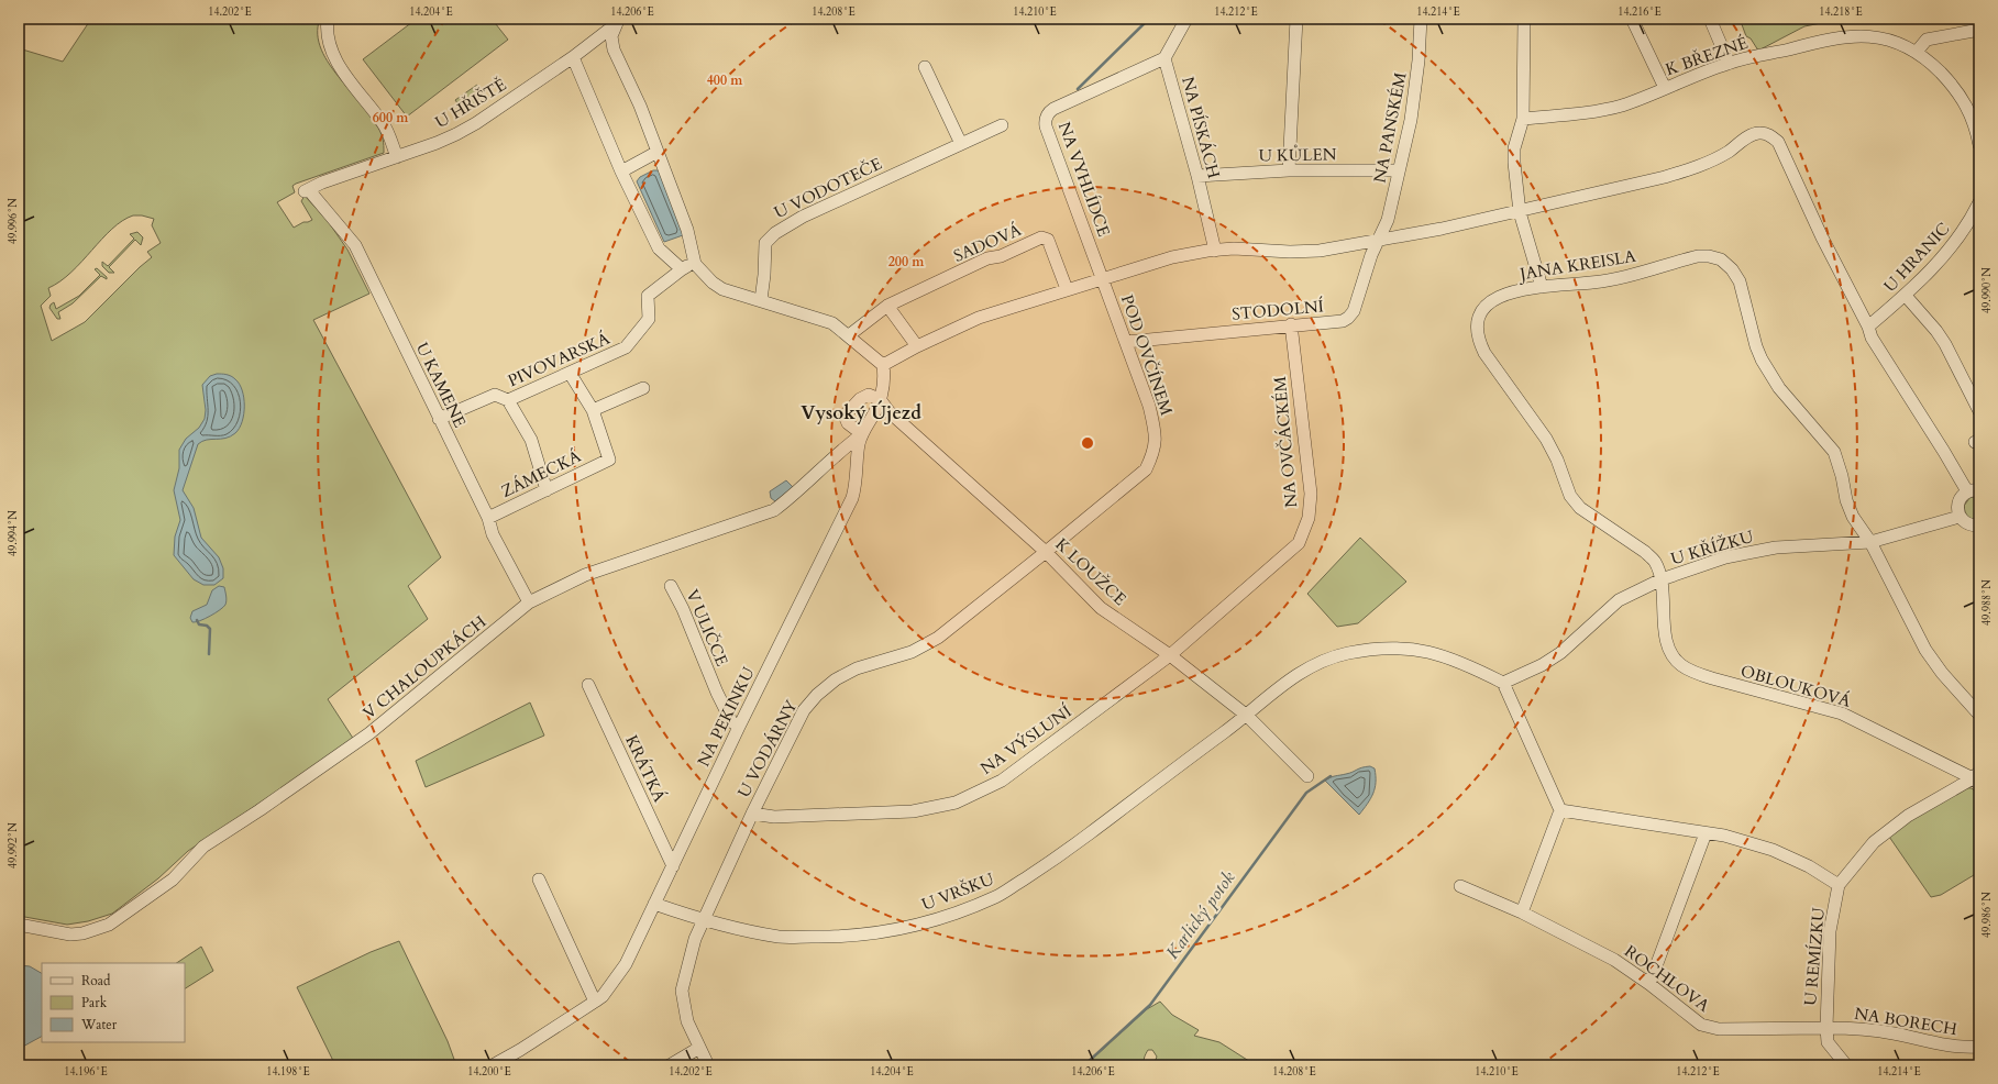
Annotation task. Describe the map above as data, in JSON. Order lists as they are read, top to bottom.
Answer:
{
  "streets": {
    "street": [
      "K BŘEZNÉ",
      "U HŘIŠTĚ",
      "NA PÍSKÁCH",
      "NA PANSKÉM",
      "U KŮLEN",
      "NA VYHLÍDCE",
      "U VODOTEČE",
      "SADOVÁ",
      "U HRANIC",
      "JANA KREISLA",
      "STODOLNÍ",
      "POD OVČÍNEM",
      "PIVOVARSKÁ",
      "U KAMENE",
      "NA OVČÁCKÉM",
      "ZÁMECKÁ",
      "U KŘÍŽKU",
      "K LOUŽCE",
      "V ULIČCE",
      "V CHALOUPKÁCH",
      "OBLOUKOVÁ",
      "NA PEKINKU",
      "NA VÝSLUNÍ",
      "U VODÁRNY",
      "KRÁTKÁ",
      "U VRŠKU",
      "U REMÍZKU",
      "ROCHLOVA",
      "NA BORECH"
    ]
  },
  "crossings": [
    ["U HŘIŠTĚ", "U KAMENE"],
    ["NA PÍSKÁCH", "U KŮLEN"],
    ["NA PÍSKÁCH", "NA VYHLÍDCE"],
    ["NA PANSKÉM", "U KŮLEN"],
    ["NA PANSKÉM", "STODOLNÍ"],
    ["NA VYHLÍDCE", "POD OVČÍNEM"],
    ["JANA KREISLA", "U KŘÍŽKU"],
    ["JANA KREISLA", "OBLOUKOVÁ"],
    ["STODOLNÍ", "POD OVČÍNEM"],
    ["STODOLNÍ", "NA OVČÁCKÉM"],
    ["POD OVČÍNEM", "K LOUŽCE"],
    ["POD OVČÍNEM", "U VODÁRNY"],
    ["PIVOVARSKÁ", "U KAMENE"],
    ["PIVOVARSKÁ", "ZÁMECKÁ"],
    ["U KAMENE", "ZÁMECKÁ"],
    ["U KAMENE", "V CHALOUPKÁCH"],
    ["NA OVČÁCKÉM", "K LOUŽCE"],
    ["NA OVČÁCKÉM", "NA VÝSLUNÍ"],
    ["U KŘÍŽKU", "OBLOUKOVÁ"],
    ["U KŘÍŽKU", "U VRŠKU"],
    ["K LOUŽCE", "NA VÝSLUNÍ"],
    ["K LOUŽCE", "U VODÁRNY"],
    ["K LOUŽCE", "U VRŠKU"],
    ["V ULIČCE", "NA PEKINKU"],
    ["V CHALOUPKÁCH", "NA PEKINKU"],
    ["OBLOUKOVÁ", "U REMÍZKU"],
    ["NA PEKINKU", "KRÁTKÁ"],
    ["NA PEKINKU", "U VRŠKU"],
    ["NA VÝSLUNÍ", "U VODÁRNY"],
    ["U VODÁRNY", "U VRŠKU"],
    ["U REMÍZKU", "ROCHLOVA"],
    ["U REMÍZKU", "NA BORECH"],
    ["ROCHLOVA", "NA BORECH"]
  ],
  "districts": ["Vysoký Újezd"],
  "water": ["Karlický potok"],
  "legend": ["Road", "Park", "Water"],
  "coordinates": [
    "14.202°E",
    "14.204°E",
    "14.206°E",
    "14.208°E",
    "14.210°E",
    "14.212°E",
    "14.214°E",
    "14.216°E",
    "14.218°E",
    "49.996°N",
    "49.990°N",
    "49.994°N",
    "49.988°N",
    "49.992°N",
    "49.986°N",
    "14.196°E",
    "14.198°E",
    "14.200°E"
  ],
  "rings": ["400 m", "600 m", "200 m"]
}
